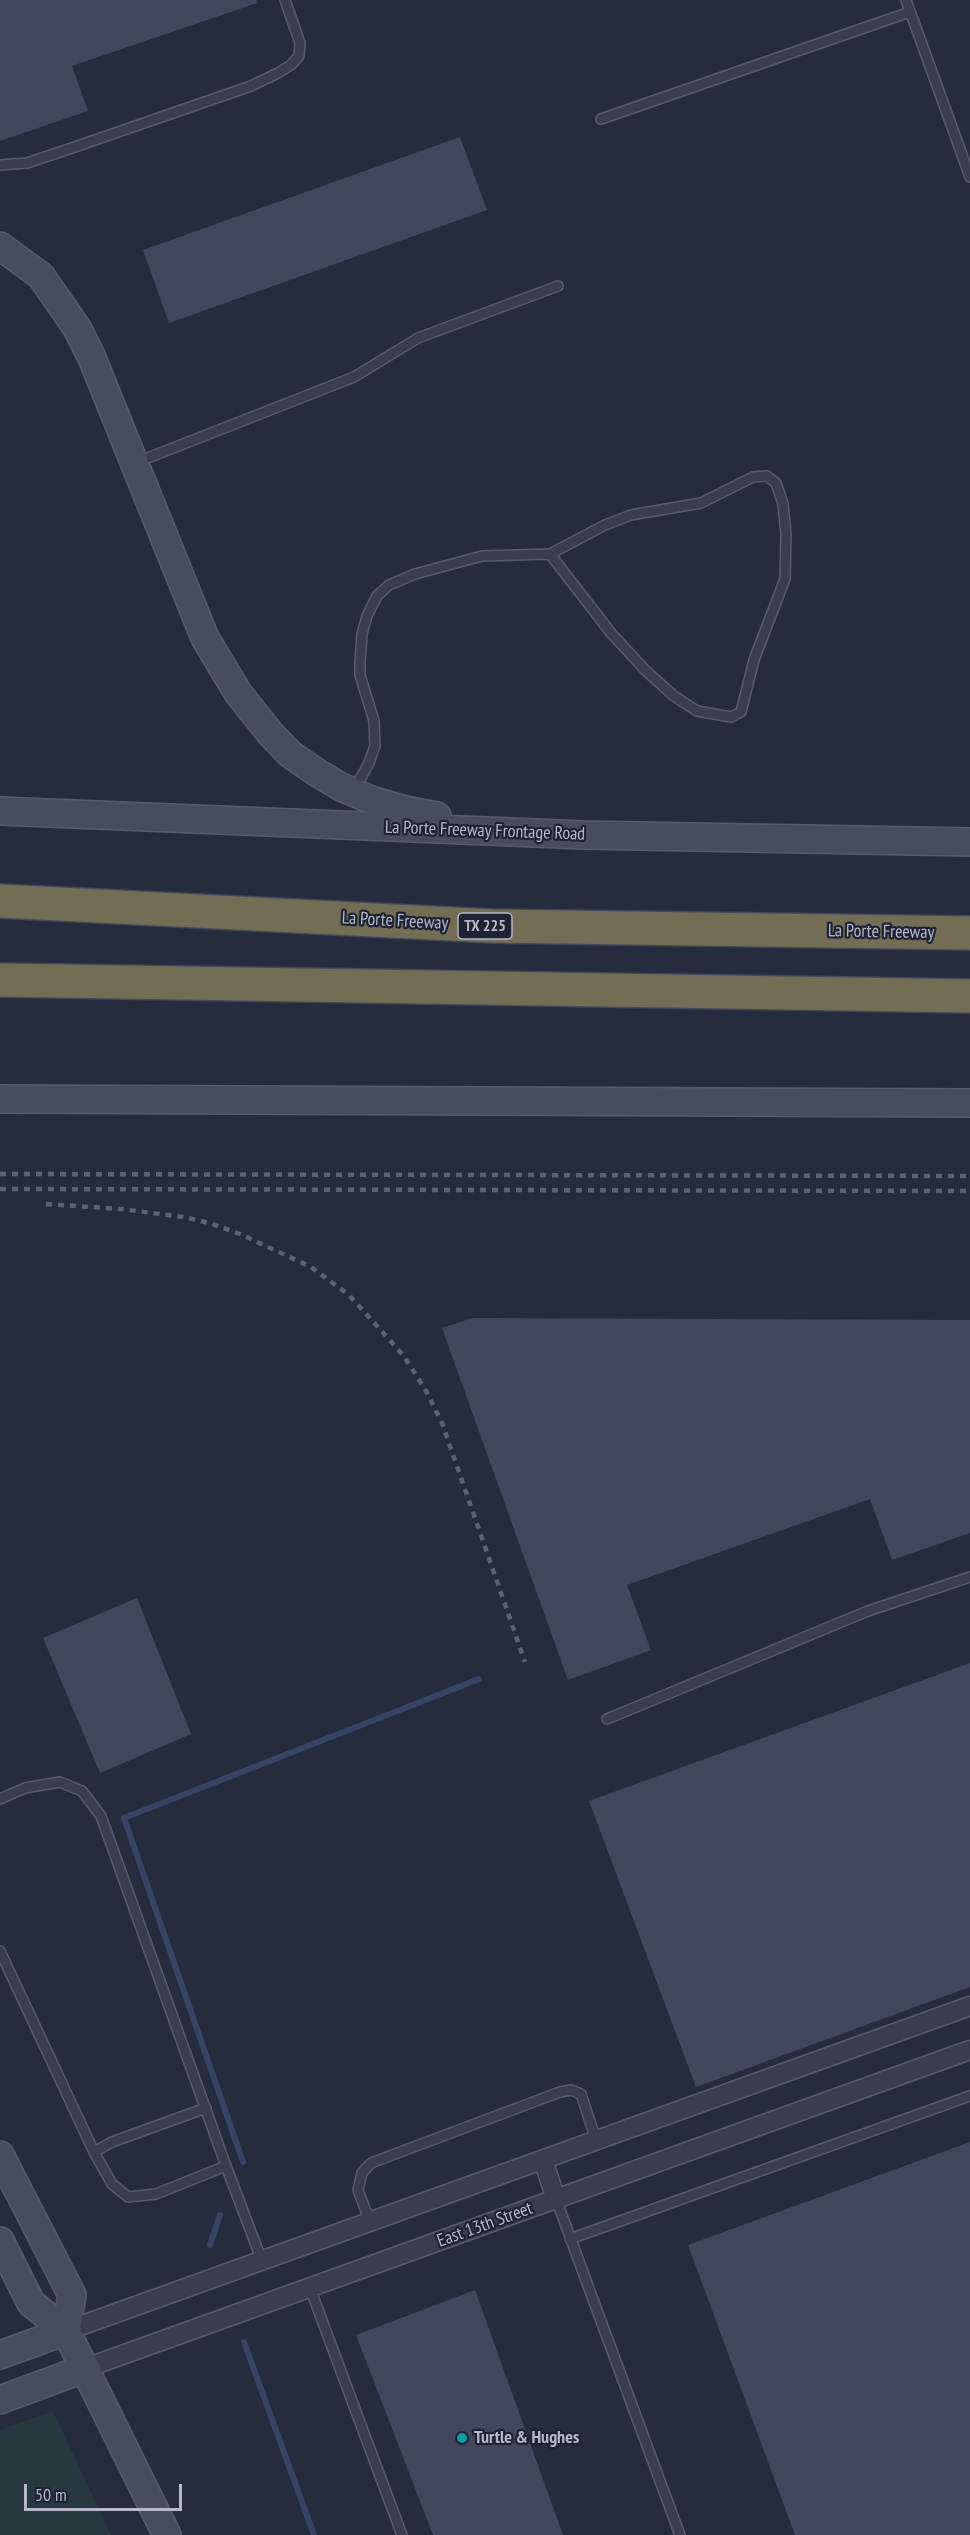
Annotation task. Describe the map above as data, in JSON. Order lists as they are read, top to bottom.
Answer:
{
  "streets": {
    "highway": ["La Porte Freeway", "TX 225"],
    "main road": ["La Porte Freeway Frontage Road", "East 13th Street"]
  },
  "places": ["Turtle & Hughes"],
  "scale_bar": "50 m"
}
